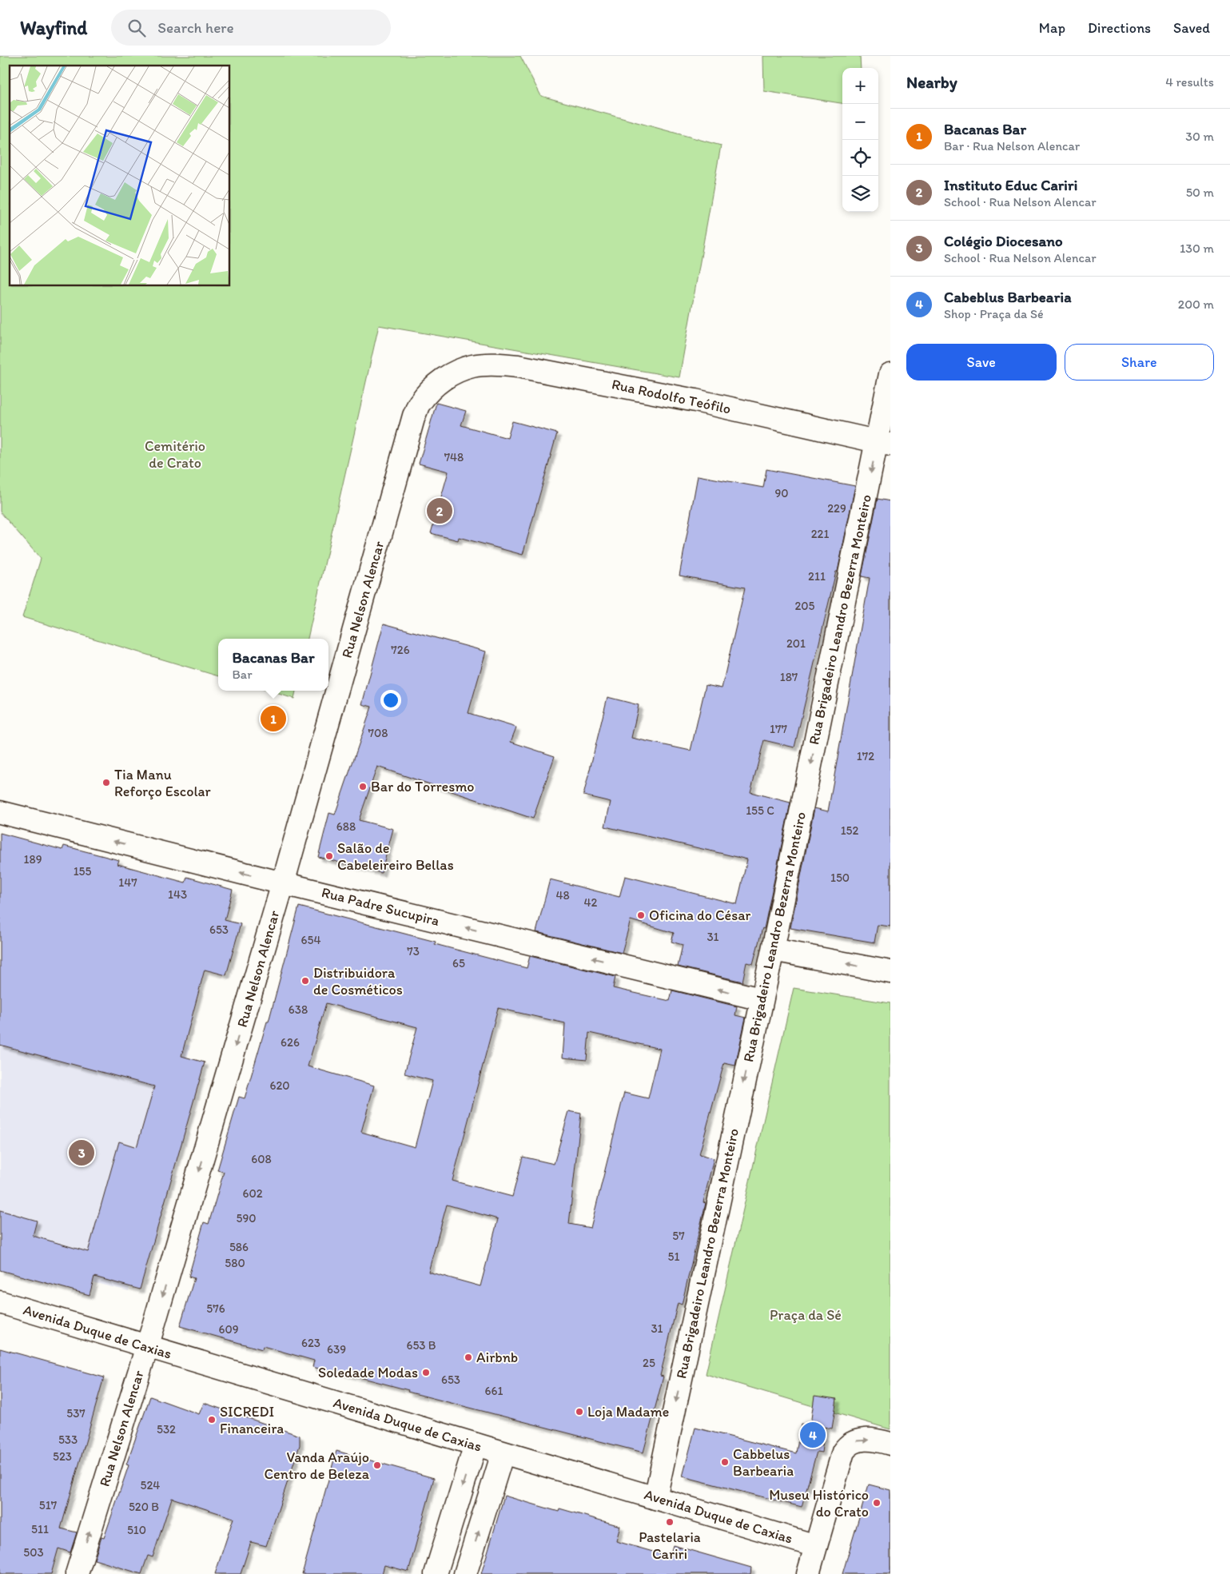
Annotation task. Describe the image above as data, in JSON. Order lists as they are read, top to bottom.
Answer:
{
  "streets": {
    "street": [
      "Rua Rodolfo Teófilo",
      "Rua Nelson Alencar",
      "Rua Brigadeiro Leandro Bezerra Monteiro",
      "Rua Padre Sucupira",
      "Avenida Duque de Caxias"
    ]
  },
  "crossings": [
    ["Rua Rodolfo Teófilo", "Rua Nelson Alencar"],
    ["Rua Rodolfo Teófilo", "Rua Brigadeiro Leandro Bezerra Monteiro"],
    ["Rua Nelson Alencar", "Rua Padre Sucupira"],
    ["Rua Nelson Alencar", "Avenida Duque de Caxias"],
    ["Rua Brigadeiro Leandro Bezerra Monteiro", "Rua Padre Sucupira"],
    ["Rua Brigadeiro Leandro Bezerra Monteiro", "Avenida Duque de Caxias"]
  ],
  "one_way": ["Rua Brigadeiro Leandro Bezerra Monteiro", "Rua Padre Sucupira"],
  "parks": ["Cemitério de Crato", "Praça da Sé"],
  "places": [
    "Tia Manu Reforço Escolar",
    "Bar do Torresmo",
    "Salão de Cabeleireiro Bellas",
    "Oficina do César",
    "Distribuidora de Cosméticos",
    "Airbnb",
    "Soledade Modas",
    "Loja Madame",
    "SICREDI Financeira",
    "Cabbelus Barbearia",
    "Vanda Araújo Centro de Beleza",
    "Museu Histórico do Crato",
    "Pastelaria Cariri"
  ],
  "house_numbers": [
    "748",
    "90",
    "229",
    "221",
    "211",
    "205",
    "201",
    "726",
    "187",
    "177",
    "708",
    "172",
    "155 C",
    "688",
    "152",
    "189",
    "155",
    "150",
    "147",
    "143",
    "48",
    "42",
    "653",
    "31",
    "654",
    "73",
    "65",
    "638",
    "626",
    "620",
    "608",
    "602",
    "590",
    "57",
    "586",
    "51",
    "580",
    "576",
    "31",
    "609",
    "623",
    "653 B",
    "639",
    "25",
    "653",
    "661",
    "537",
    "532",
    "533",
    "523",
    "524",
    "517",
    "520 B",
    "511",
    "510",
    "503"
  ],
  "page": {
    "header": "Wayfind",
    "search": "Search here",
    "nav": ["Map", "Directions", "Saved"],
    "heading": ["Nearby", "4 results"],
    "map_buttons": ["+", "−"],
    "list": [
      {
        "mark": "1",
        "name": "Bacanas Bar",
        "note": "Bar · Rua Nelson Alencar",
        "value": "30 m"
      },
      {
        "mark": "2",
        "name": "Instituto Educ Cariri",
        "note": "School · Rua Nelson Alencar",
        "value": "50 m"
      },
      {
        "mark": "3",
        "name": "Colégio Diocesano",
        "note": "School · Rua Nelson Alencar",
        "value": "130 m"
      },
      {
        "mark": "4",
        "name": "Cabeblus Barbearia",
        "note": "Shop · Praça da Sé",
        "value": "200 m"
      }
    ],
    "buttons": ["Save", "Share"],
    "pins": [
      "2",
      "1",
      "3",
      "4"
    ],
    "popup": ["Bacanas Bar", "Bar"]
  }
}
